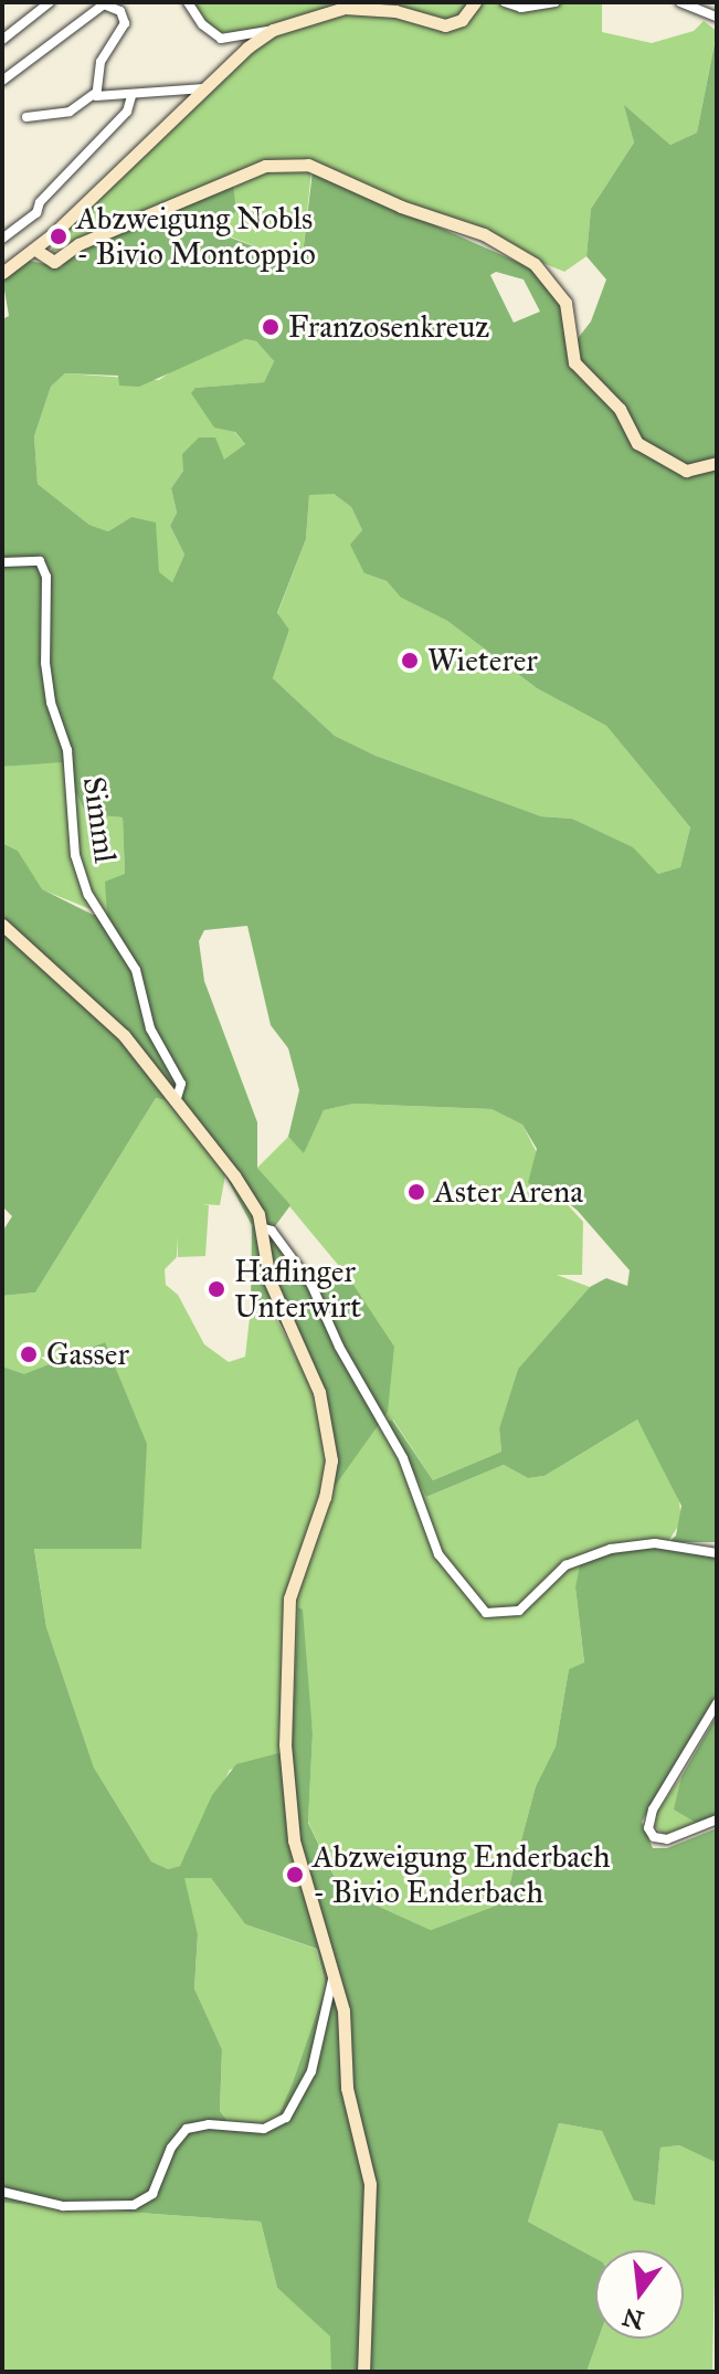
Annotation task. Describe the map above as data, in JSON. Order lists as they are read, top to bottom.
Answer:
{
  "streets": {
    "street": ["Simml"]
  },
  "places": [
    "Abzweigung Nobls - Bivio Montoppio",
    "Franzosenkreuz",
    "Wieterer",
    "Aster Arena",
    "Haflinger Unterwirt",
    "Gasser",
    "Abzweigung Enderbach - Bivio Enderbach"
  ],
  "north": "bottom"
}
